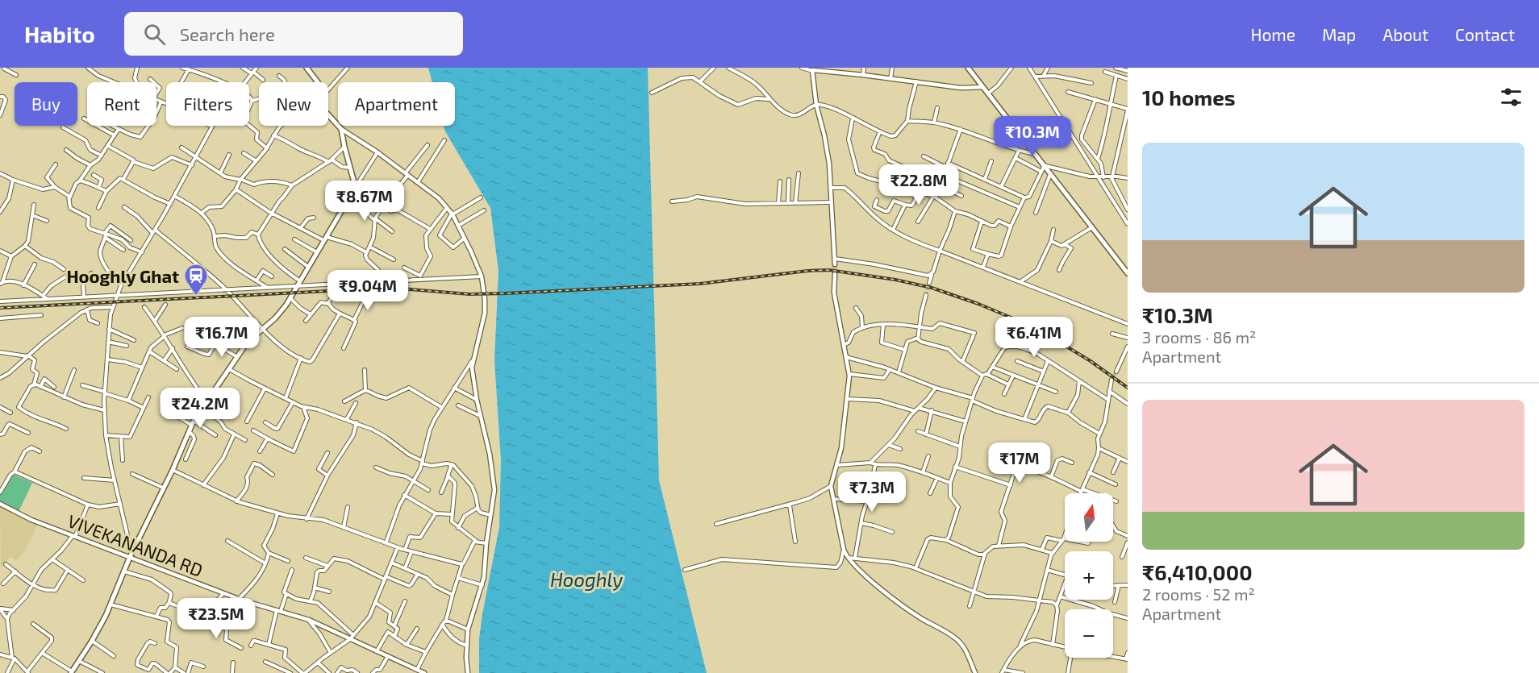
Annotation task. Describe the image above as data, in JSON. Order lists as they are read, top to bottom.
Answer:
{
  "streets": {
    "street": ["VIVEKANANDA RD"]
  },
  "water": ["Hooghly"],
  "places": {
    "station": ["Hooghly Ghat"]
  },
  "north": "top",
  "page": {
    "header": "Habito",
    "search": "Search here",
    "nav": [
      "Home",
      "Map",
      "About",
      "Contact"
    ],
    "heading": "10 homes",
    "chip": [
      "Buy",
      "Rent",
      "Filters",
      "New",
      "Apartment"
    ],
    "price": [
      "₹10.3M",
      "₹22.8M",
      "₹8.67M",
      "₹9.04M",
      "₹16.7M",
      "₹6.41M",
      "₹24.2M",
      "₹17M",
      "₹7.3M",
      "₹23.5M"
    ],
    "list": [
      {
        "name": "₹10.3M",
        "note": "3 rooms · 86 m² · Apartment"
      },
      {
        "name": "₹6,410,000",
        "note": "2 rooms · 52 m² · Apartment"
      }
    ],
    "map_buttons": ["+", "−"]
  }
}
